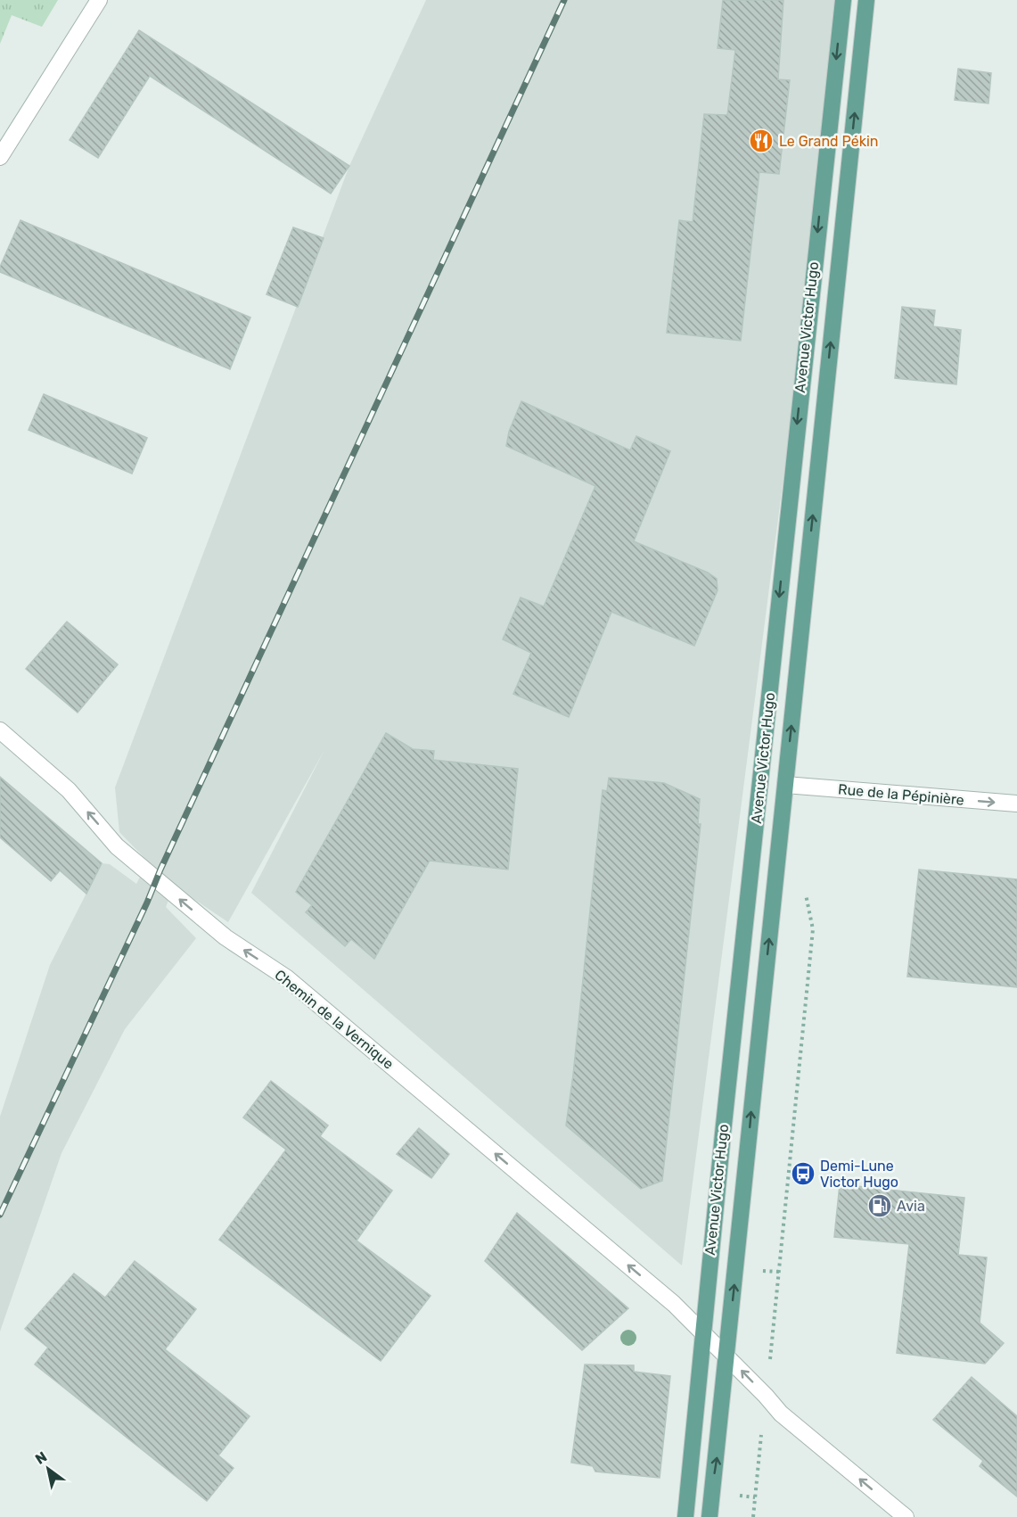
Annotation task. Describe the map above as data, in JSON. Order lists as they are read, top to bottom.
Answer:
{
  "streets": {
    "main road": ["Avenue Victor Hugo"],
    "street": ["Rue de la Pépinière", "Chemin de la Vernique"]
  },
  "crossings": [
    ["Avenue Victor Hugo", "Rue de la Pépinière"],
    ["Avenue Victor Hugo", "Chemin de la Vernique"]
  ],
  "one_way": ["Rue de la Pépinière", "Chemin de la Vernique"],
  "places": {
    "restaurant": ["Le Grand Pékin"],
    "bus stop": ["Demi-Lune Victor Hugo"],
    "fuel station": ["Avia"]
  },
  "north": "top left"
}
